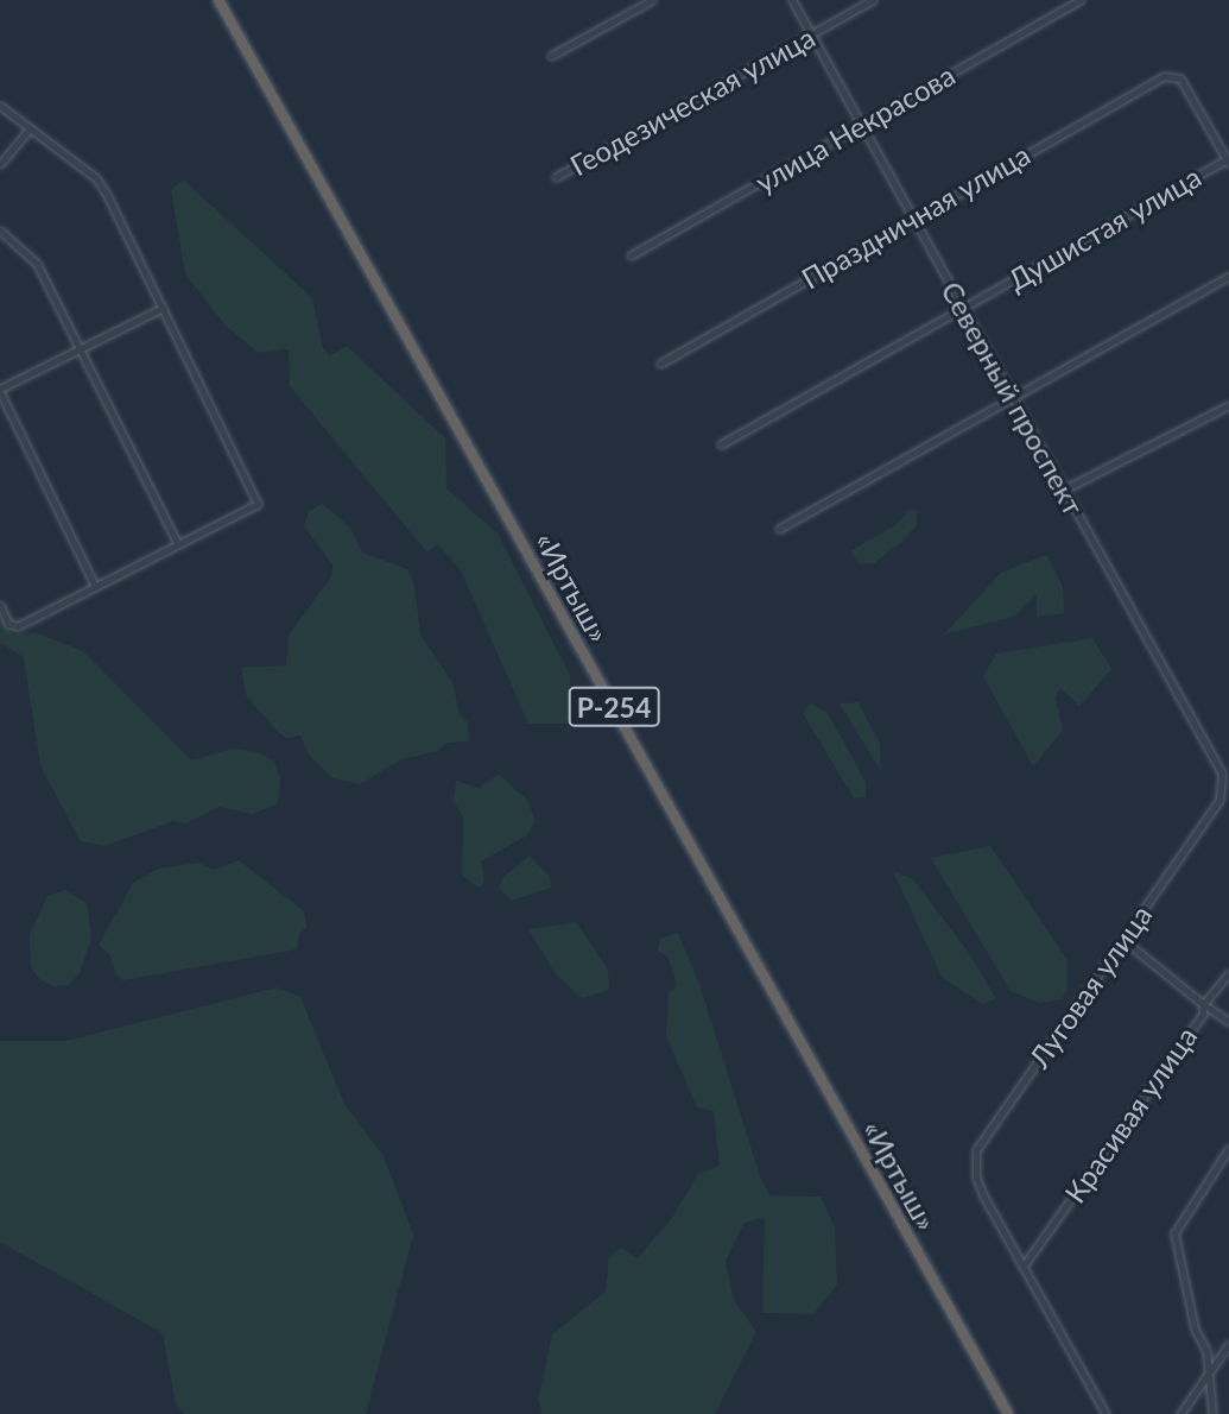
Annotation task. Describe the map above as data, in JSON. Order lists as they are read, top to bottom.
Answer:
{
  "streets": {
    "highway": ["«Иртыш»", "Р-254"],
    "street": [
      "Геодезическая улица",
      "улица Некрасова",
      "Праздничная улица",
      "Душистая улица",
      "Северный проспект",
      "Луговая улица",
      "Красивая улица"
    ]
  },
  "crossings": [
    ["Геодезическая улица", "Северный проспект"],
    ["улица Некрасова", "Северный проспект"],
    ["Праздничная улица", "Душистая улица"],
    ["Праздничная улица", "Северный проспект"],
    ["Душистая улица", "Северный проспект"],
    ["Северный проспект", "Луговая улица"],
    ["Луговая улица", "Красивая улица"]
  ]
}
